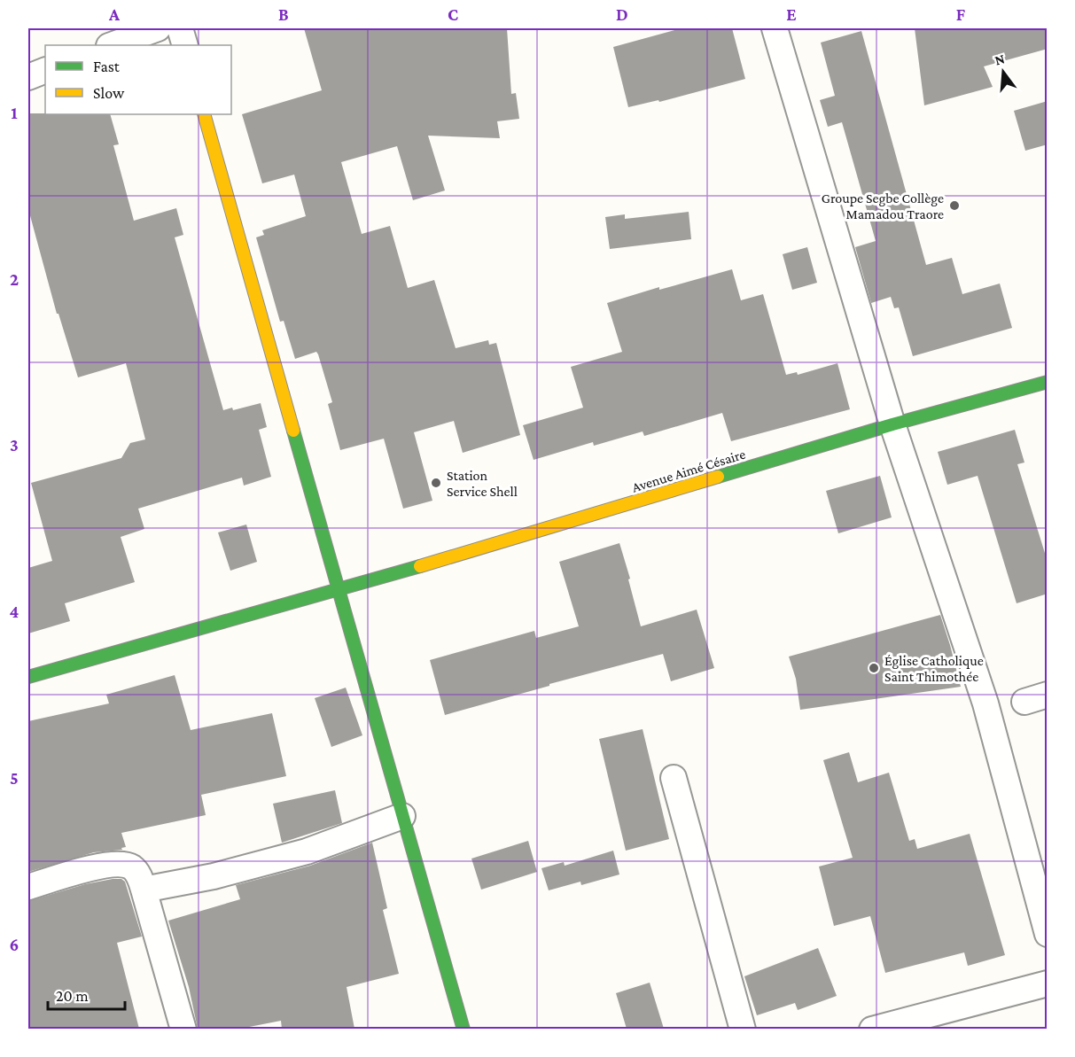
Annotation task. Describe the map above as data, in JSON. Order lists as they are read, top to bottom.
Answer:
{
  "streets": {
    "street": ["Avenue Aimé Césaire"]
  },
  "places": ["Groupe Segbe Collège Mamadou Traore", "Station Service Shell", "Église Catholique Saint Thimothée"],
  "legend": ["Fast", "Slow"],
  "scale_bar": "20 m",
  "north": "top",
  "grid": {
    "columns": [
      "A",
      "B",
      "C",
      "D",
      "E",
      "F"
    ],
    "rows": [
      "1",
      "2",
      "3",
      "4",
      "5",
      "6"
    ]
  }
}
